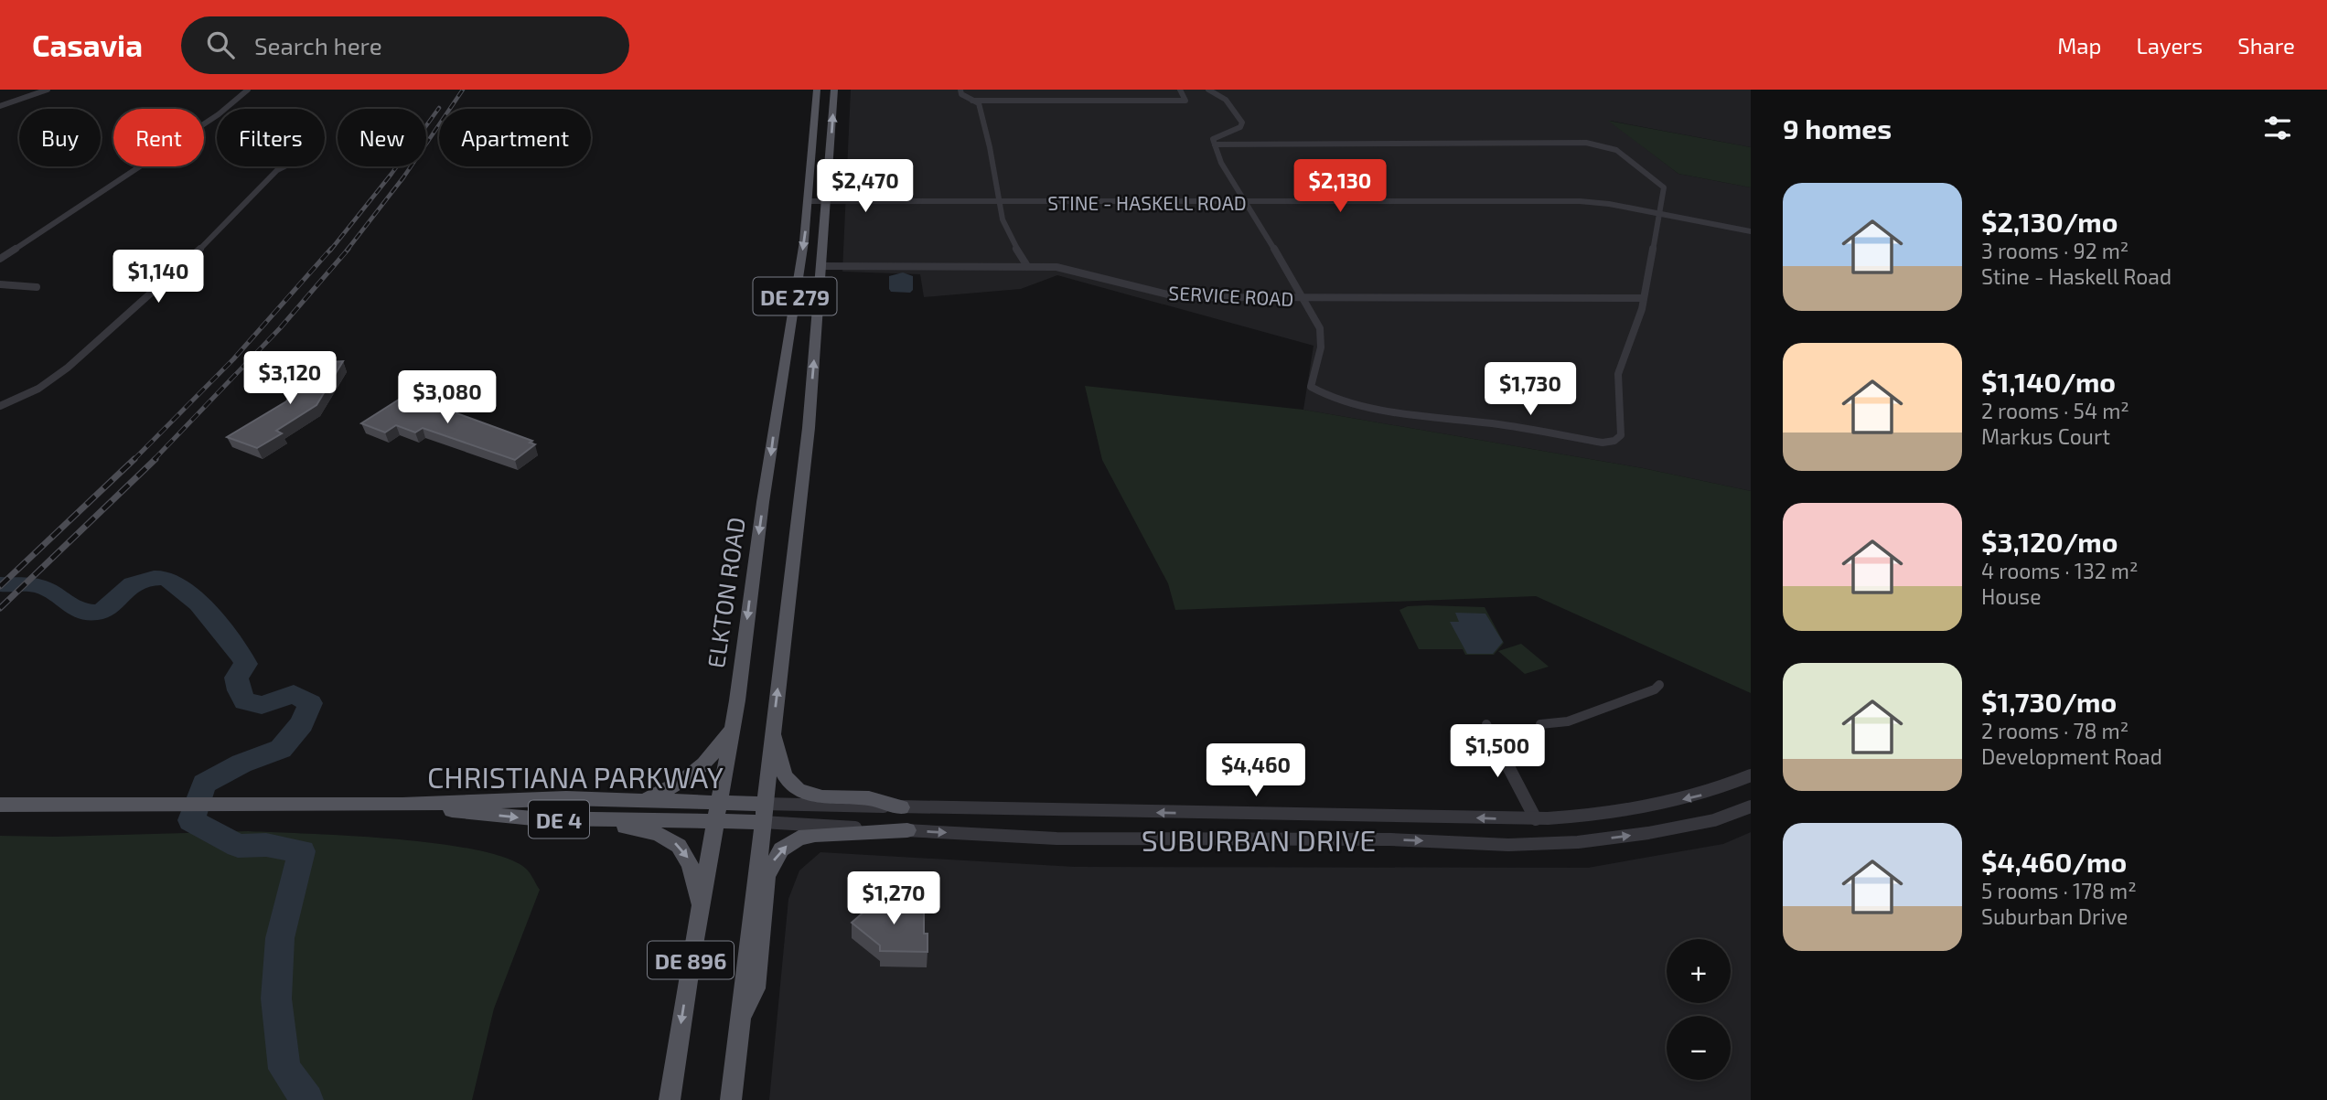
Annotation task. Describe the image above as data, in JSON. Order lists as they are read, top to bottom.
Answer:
{
  "streets": {
    "main road": [
      "DE 279",
      "ELKTON ROAD",
      "CHRISTIANA PARKWAY",
      "DE 4",
      "DE 896"
    ],
    "street": ["STINE - HASKELL ROAD", "SERVICE ROAD", "SUBURBAN DRIVE"]
  },
  "crossings": [
    ["STINE - HASKELL ROAD", "DE 279"],
    ["STINE - HASKELL ROAD", "ELKTON ROAD"],
    ["SERVICE ROAD", "DE 279"],
    ["DE 279", "CHRISTIANA PARKWAY"],
    ["DE 279", "SUBURBAN DRIVE"],
    ["DE 279", "DE 896"],
    ["ELKTON ROAD", "CHRISTIANA PARKWAY"],
    ["CHRISTIANA PARKWAY", "DE 4"],
    ["CHRISTIANA PARKWAY", "SUBURBAN DRIVE"],
    ["CHRISTIANA PARKWAY", "DE 896"],
    ["SUBURBAN DRIVE", "DE 896"]
  ],
  "page": {
    "header": "Casavia",
    "search": "Search here",
    "nav": ["Map", "Layers", "Share"],
    "heading": "9 homes",
    "chip": [
      "Buy",
      "Rent",
      "Filters",
      "New",
      "Apartment"
    ],
    "price": [
      "$2,470",
      "$2,130",
      "$1,140",
      "$3,120",
      "$1,730",
      "$3,080",
      "$1,500",
      "$4,460",
      "$1,270"
    ],
    "list": [
      {
        "name": "$2,130/mo",
        "note": "3 rooms · 92 m² · Stine - Haskell Road"
      },
      {
        "name": "$1,140/mo",
        "note": "2 rooms · 54 m² · Markus Court"
      },
      {
        "name": "$3,120/mo",
        "note": "4 rooms · 132 m² · House"
      },
      {
        "name": "$1,730/mo",
        "note": "2 rooms · 78 m² · Development Road"
      },
      {
        "name": "$4,460/mo",
        "note": "5 rooms · 178 m² · Suburban Drive"
      }
    ],
    "map_buttons": ["+", "−"]
  }
}
